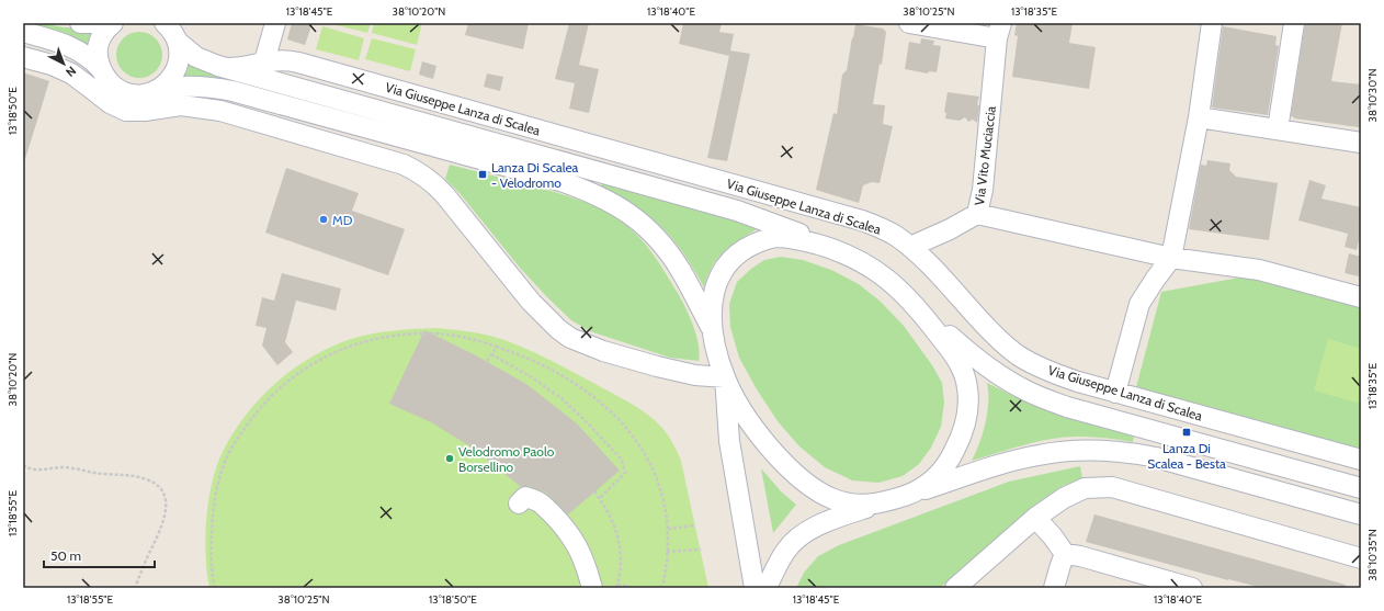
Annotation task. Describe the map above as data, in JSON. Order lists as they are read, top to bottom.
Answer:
{
  "streets": {
    "street": ["Via Giuseppe Lanza di Scalea", "Via Vito Muciaccia"]
  },
  "crossings": [
    ["Via Giuseppe Lanza di Scalea", "Via Vito Muciaccia"]
  ],
  "places": {
    "transit": ["Lanza Di Scalea - Velodromo", "Lanza Di Scalea - Besta"],
    "other": ["MD", "Velodromo Paolo Borsellino"]
  },
  "scale_bar": "50 m",
  "north": "bottom right",
  "coordinates": [
    "13°18'45\"E",
    "38°10'20\"N",
    "13°18'40\"E",
    "38°10'25\"N",
    "13°18'35\"E",
    "38°10'30\"N",
    "13°18'50\"E",
    "13°18'55\"E",
    "38°10'35\"N"
  ]
}
